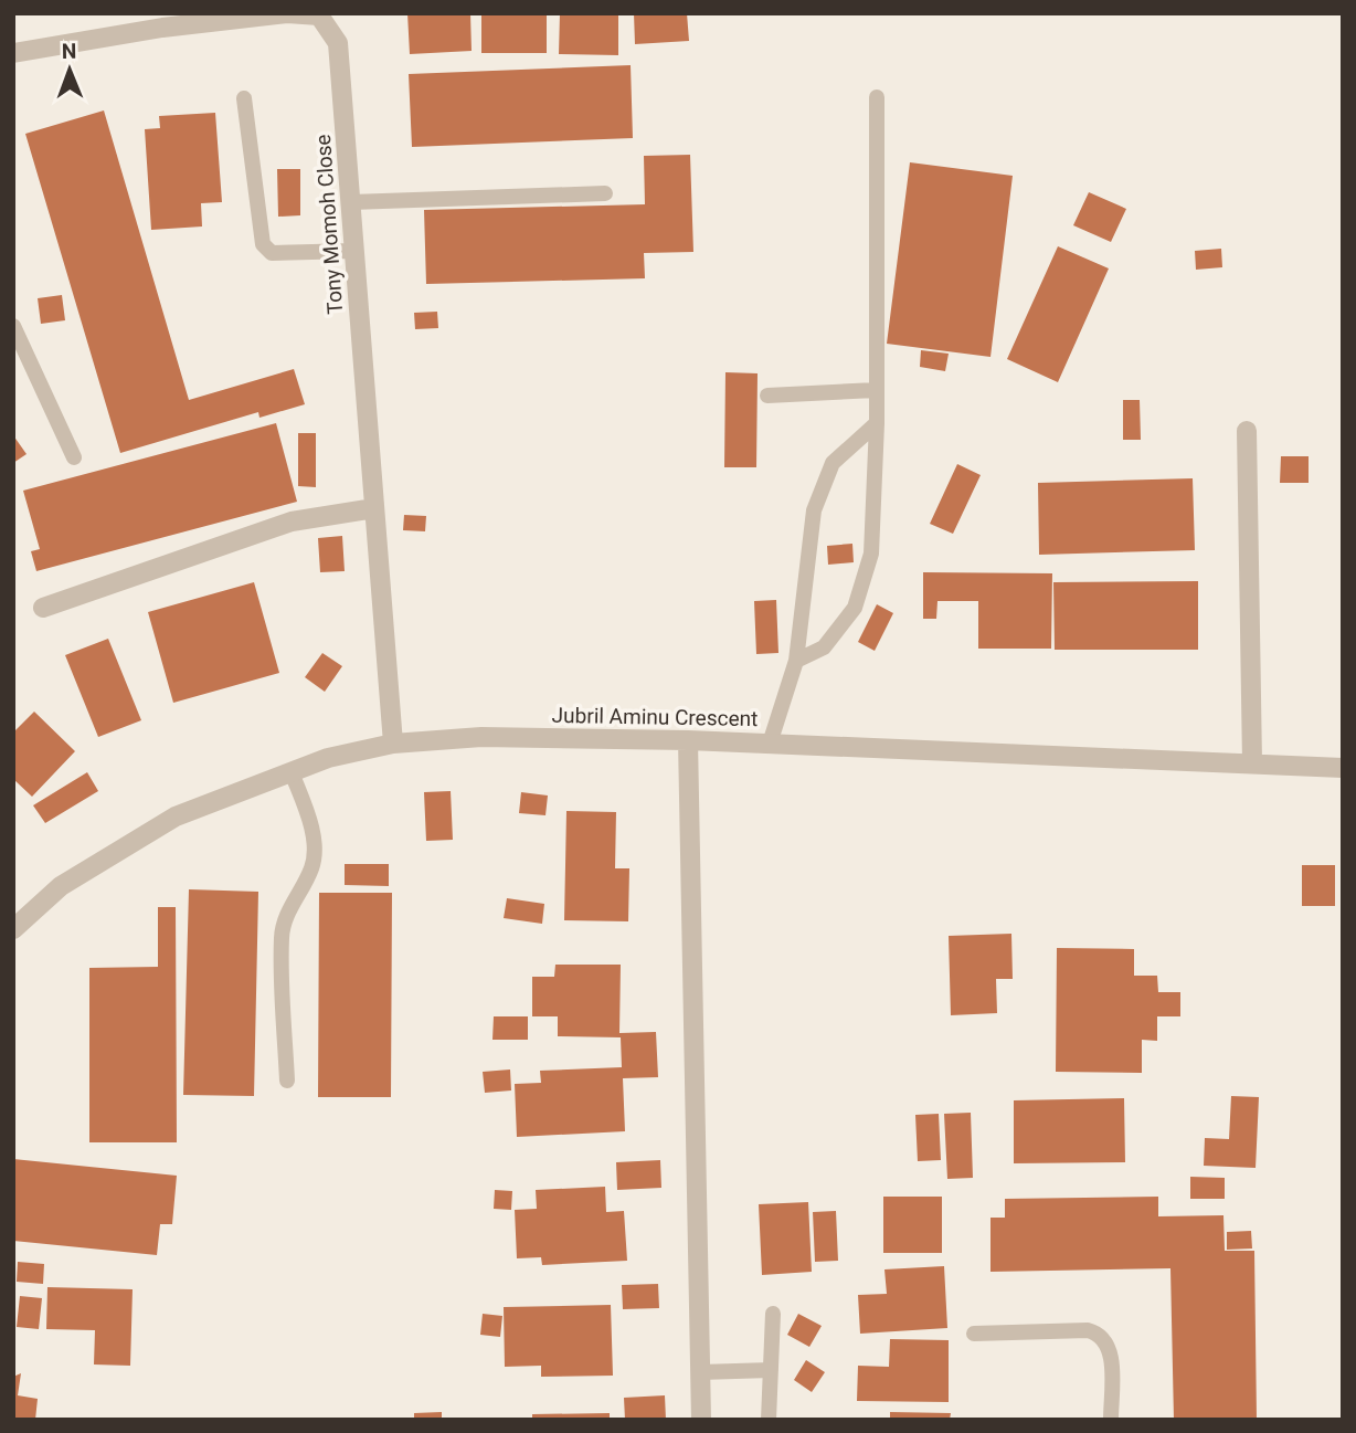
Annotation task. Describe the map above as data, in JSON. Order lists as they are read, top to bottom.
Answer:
{
  "streets": {
    "street": ["Tony Momoh Close", "Jubril Aminu Crescent"]
  },
  "crossings": [
    ["Tony Momoh Close", "Jubril Aminu Crescent"]
  ],
  "north": "top"
}
